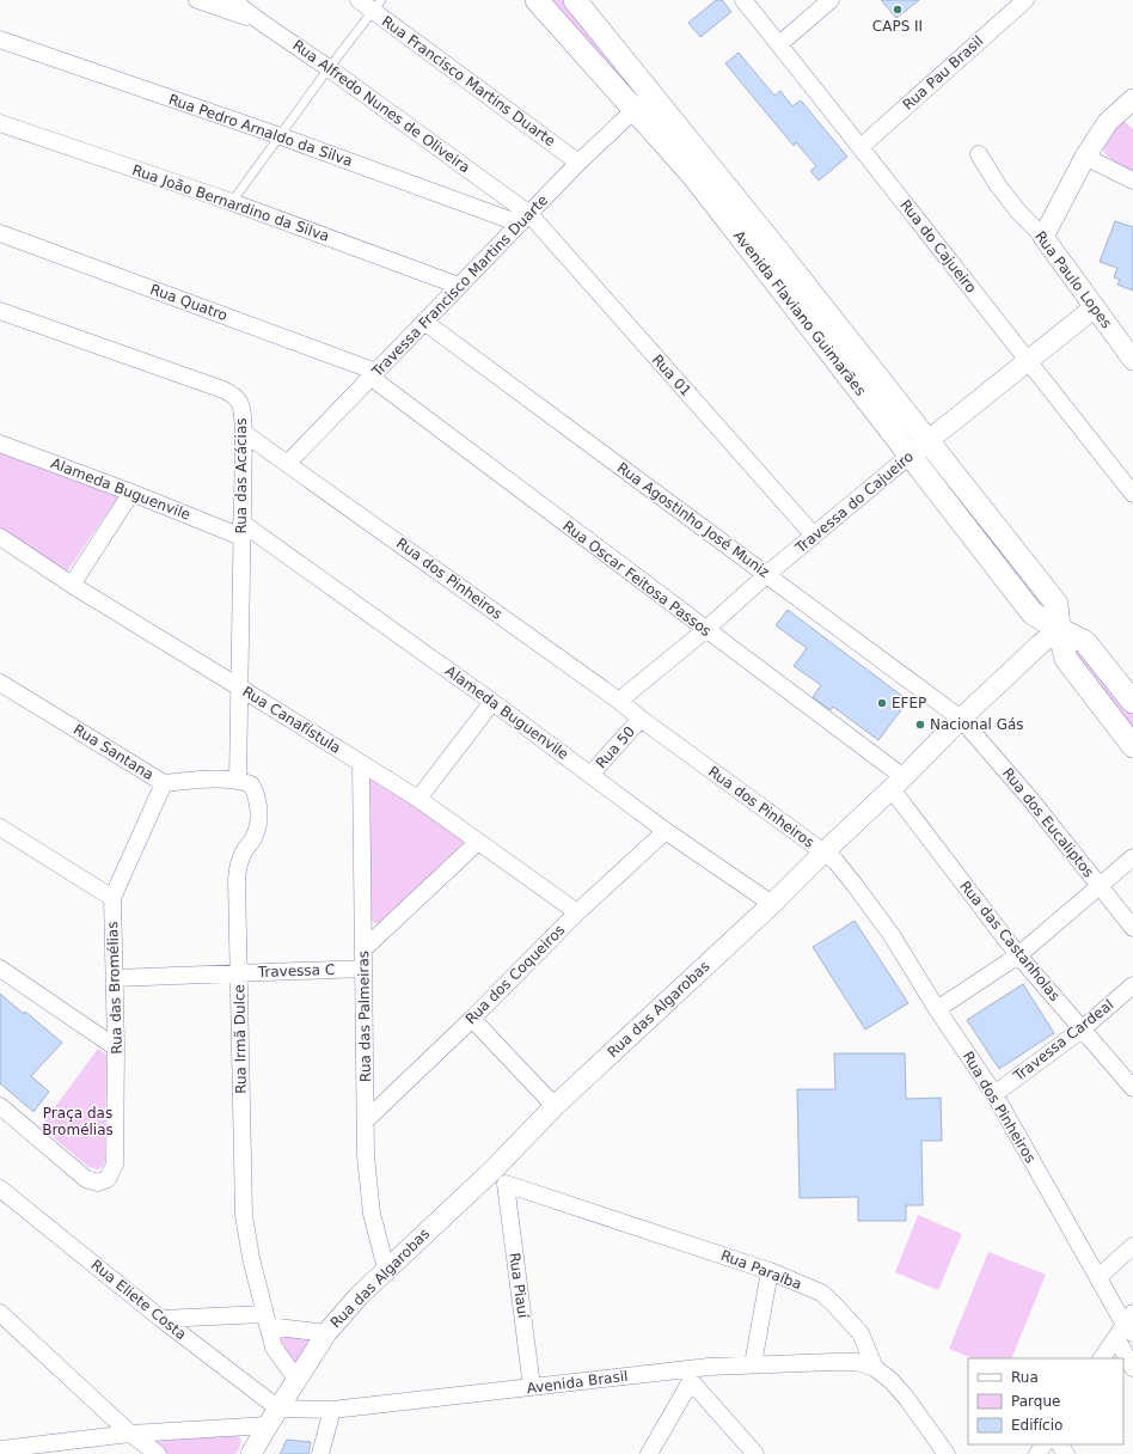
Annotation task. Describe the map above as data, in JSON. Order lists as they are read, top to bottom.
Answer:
{
  "streets": {
    "main road": ["Avenida Flaviano Guimarães"],
    "street": [
      "Rua Pau Brasil",
      "Rua Francisco Martins Duarte",
      "Rua Alfredo Nunes de Oliveira",
      "Rua Pedro Arnaldo da Silva",
      "Rua João Bernardino da Silva",
      "Rua do Cajueiro",
      "Rua Paulo Lopes",
      "Travessa Francisco Martins Duarte",
      "Rua Quatro",
      "Rua 01",
      "Rua das Acácias",
      "Alameda Buguenvile",
      "Travessa do Cajueiro",
      "Rua Agostinho José Muniz",
      "Rua dos Pinheiros",
      "Rua Oscar Feitosa Passos",
      "Rua Canafístula",
      "Rua 50",
      "Rua Santana",
      "Rua dos Eucaliptos",
      "Rua das Castanholas",
      "Travessa C",
      "Rua dos Coqueiros",
      "Rua das Bromélias",
      "Rua das Algarobas",
      "Rua das Palmeiras",
      "Rua Irmã Dulce",
      "Travessa Cardeal",
      "Rua Paraíba",
      "Rua Piauí",
      "Rua Eliete Costa",
      "Avenida Brasil"
    ]
  },
  "crossings": [
    ["Rua Pau Brasil", "Rua do Cajueiro"],
    ["Rua Francisco Martins Duarte", "Travessa Francisco Martins Duarte"],
    ["Rua Alfredo Nunes de Oliveira", "Rua Pedro Arnaldo da Silva"],
    ["Rua Alfredo Nunes de Oliveira", "Travessa Francisco Martins Duarte"],
    ["Rua Alfredo Nunes de Oliveira", "Rua 01"],
    ["Rua Pedro Arnaldo da Silva", "Travessa Francisco Martins Duarte"],
    ["Rua Pedro Arnaldo da Silva", "Rua 01"],
    ["Rua João Bernardino da Silva", "Travessa Francisco Martins Duarte"],
    ["Rua do Cajueiro", "Travessa do Cajueiro"],
    ["Rua Paulo Lopes", "Travessa do Cajueiro"],
    ["Travessa Francisco Martins Duarte", "Rua Quatro"],
    ["Travessa Francisco Martins Duarte", "Avenida Flaviano Guimarães"],
    ["Travessa Francisco Martins Duarte", "Rua 01"],
    ["Travessa Francisco Martins Duarte", "Rua Agostinho José Muniz"],
    ["Travessa Francisco Martins Duarte", "Rua dos Pinheiros"],
    ["Travessa Francisco Martins Duarte", "Rua Oscar Feitosa Passos"],
    ["Rua Quatro", "Rua Oscar Feitosa Passos"],
    ["Avenida Flaviano Guimarães", "Travessa do Cajueiro"],
    ["Avenida Flaviano Guimarães", "Rua das Algarobas"],
    ["Rua 01", "Travessa do Cajueiro"],
    ["Rua das Acácias", "Alameda Buguenvile"],
    ["Rua das Acácias", "Rua dos Pinheiros"],
    ["Rua das Acácias", "Rua Canafístula"],
    ["Rua das Acácias", "Rua Santana"],
    ["Rua das Acácias", "Rua Irmã Dulce"],
    ["Alameda Buguenvile", "Rua 50"],
    ["Alameda Buguenvile", "Rua dos Coqueiros"],
    ["Alameda Buguenvile", "Rua das Algarobas"],
    ["Travessa do Cajueiro", "Rua Agostinho José Muniz"],
    ["Travessa do Cajueiro", "Rua dos Pinheiros"],
    ["Travessa do Cajueiro", "Rua Oscar Feitosa Passos"],
    ["Rua Agostinho José Muniz", "Rua dos Eucaliptos"],
    ["Rua Agostinho José Muniz", "Rua das Algarobas"],
    ["Rua dos Pinheiros", "Rua 50"],
    ["Rua dos Pinheiros", "Rua das Algarobas"],
    ["Rua dos Pinheiros", "Travessa Cardeal"],
    ["Rua Oscar Feitosa Passos", "Rua das Castanholas"],
    ["Rua Oscar Feitosa Passos", "Rua das Algarobas"],
    ["Rua Canafístula", "Rua dos Coqueiros"],
    ["Rua Canafístula", "Rua das Palmeiras"],
    ["Rua Santana", "Rua das Bromélias"],
    ["Rua Santana", "Rua Irmã Dulce"],
    ["Rua dos Eucaliptos", "Rua das Algarobas"],
    ["Rua das Castanholas", "Rua das Algarobas"],
    ["Rua das Castanholas", "Travessa Cardeal"],
    ["Travessa C", "Rua das Bromélias"],
    ["Travessa C", "Rua das Palmeiras"],
    ["Travessa C", "Rua Irmã Dulce"],
    ["Rua dos Coqueiros", "Rua das Palmeiras"],
    ["Rua das Algarobas", "Rua das Palmeiras"],
    ["Rua das Algarobas", "Rua Irmã Dulce"],
    ["Rua das Algarobas", "Rua Paraíba"],
    ["Rua das Algarobas", "Rua Piauí"],
    ["Rua das Algarobas", "Rua Eliete Costa"],
    ["Rua das Algarobas", "Avenida Brasil"],
    ["Rua Paraíba", "Rua Piauí"],
    ["Rua Paraíba", "Avenida Brasil"],
    ["Rua Piauí", "Avenida Brasil"],
    ["Rua Eliete Costa", "Avenida Brasil"]
  ],
  "parks": ["Praça das Bromélias"],
  "places": ["CAPS II", "EFEP", "Nacional Gás"],
  "legend": ["Rua", "Parque", "Edifício"]
}
